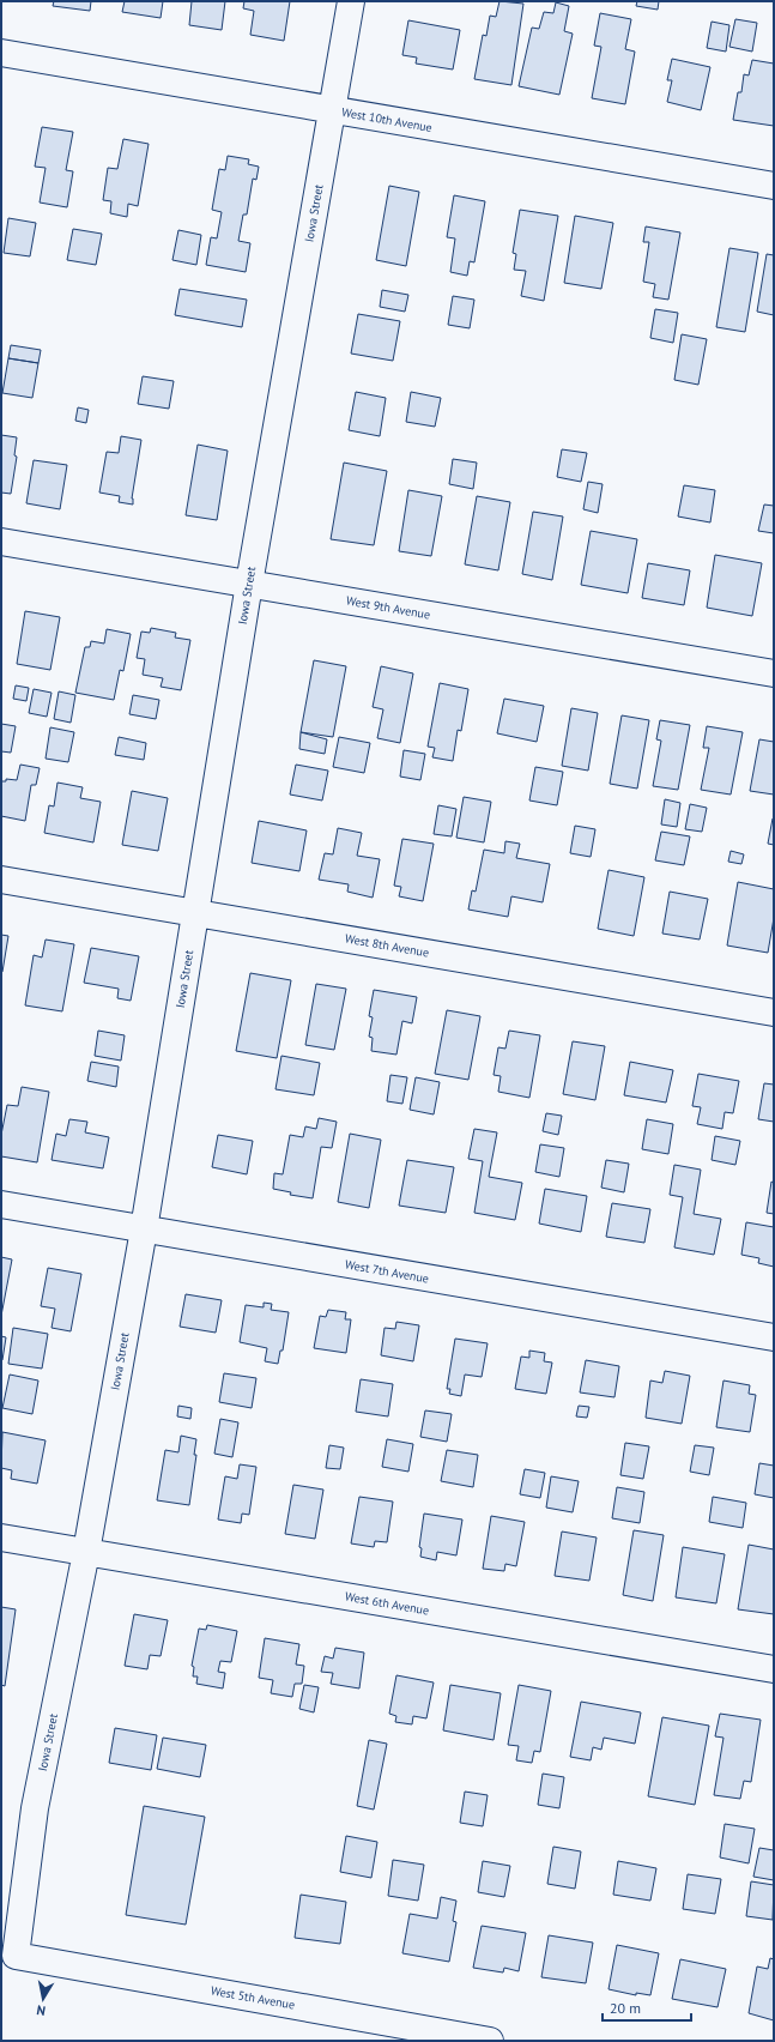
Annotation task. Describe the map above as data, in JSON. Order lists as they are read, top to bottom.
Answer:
{
  "streets": {
    "street": [
      "West 10th Avenue",
      "Iowa Street",
      "West 9th Avenue",
      "West 8th Avenue",
      "West 7th Avenue",
      "West 6th Avenue",
      "West 5th Avenue"
    ]
  },
  "crossings": [
    ["West 10th Avenue", "Iowa Street"],
    ["Iowa Street", "West 9th Avenue"],
    ["Iowa Street", "West 8th Avenue"],
    ["Iowa Street", "West 7th Avenue"],
    ["Iowa Street", "West 6th Avenue"],
    ["Iowa Street", "West 5th Avenue"]
  ],
  "scale_bar": "20 m",
  "north": "bottom"
}
